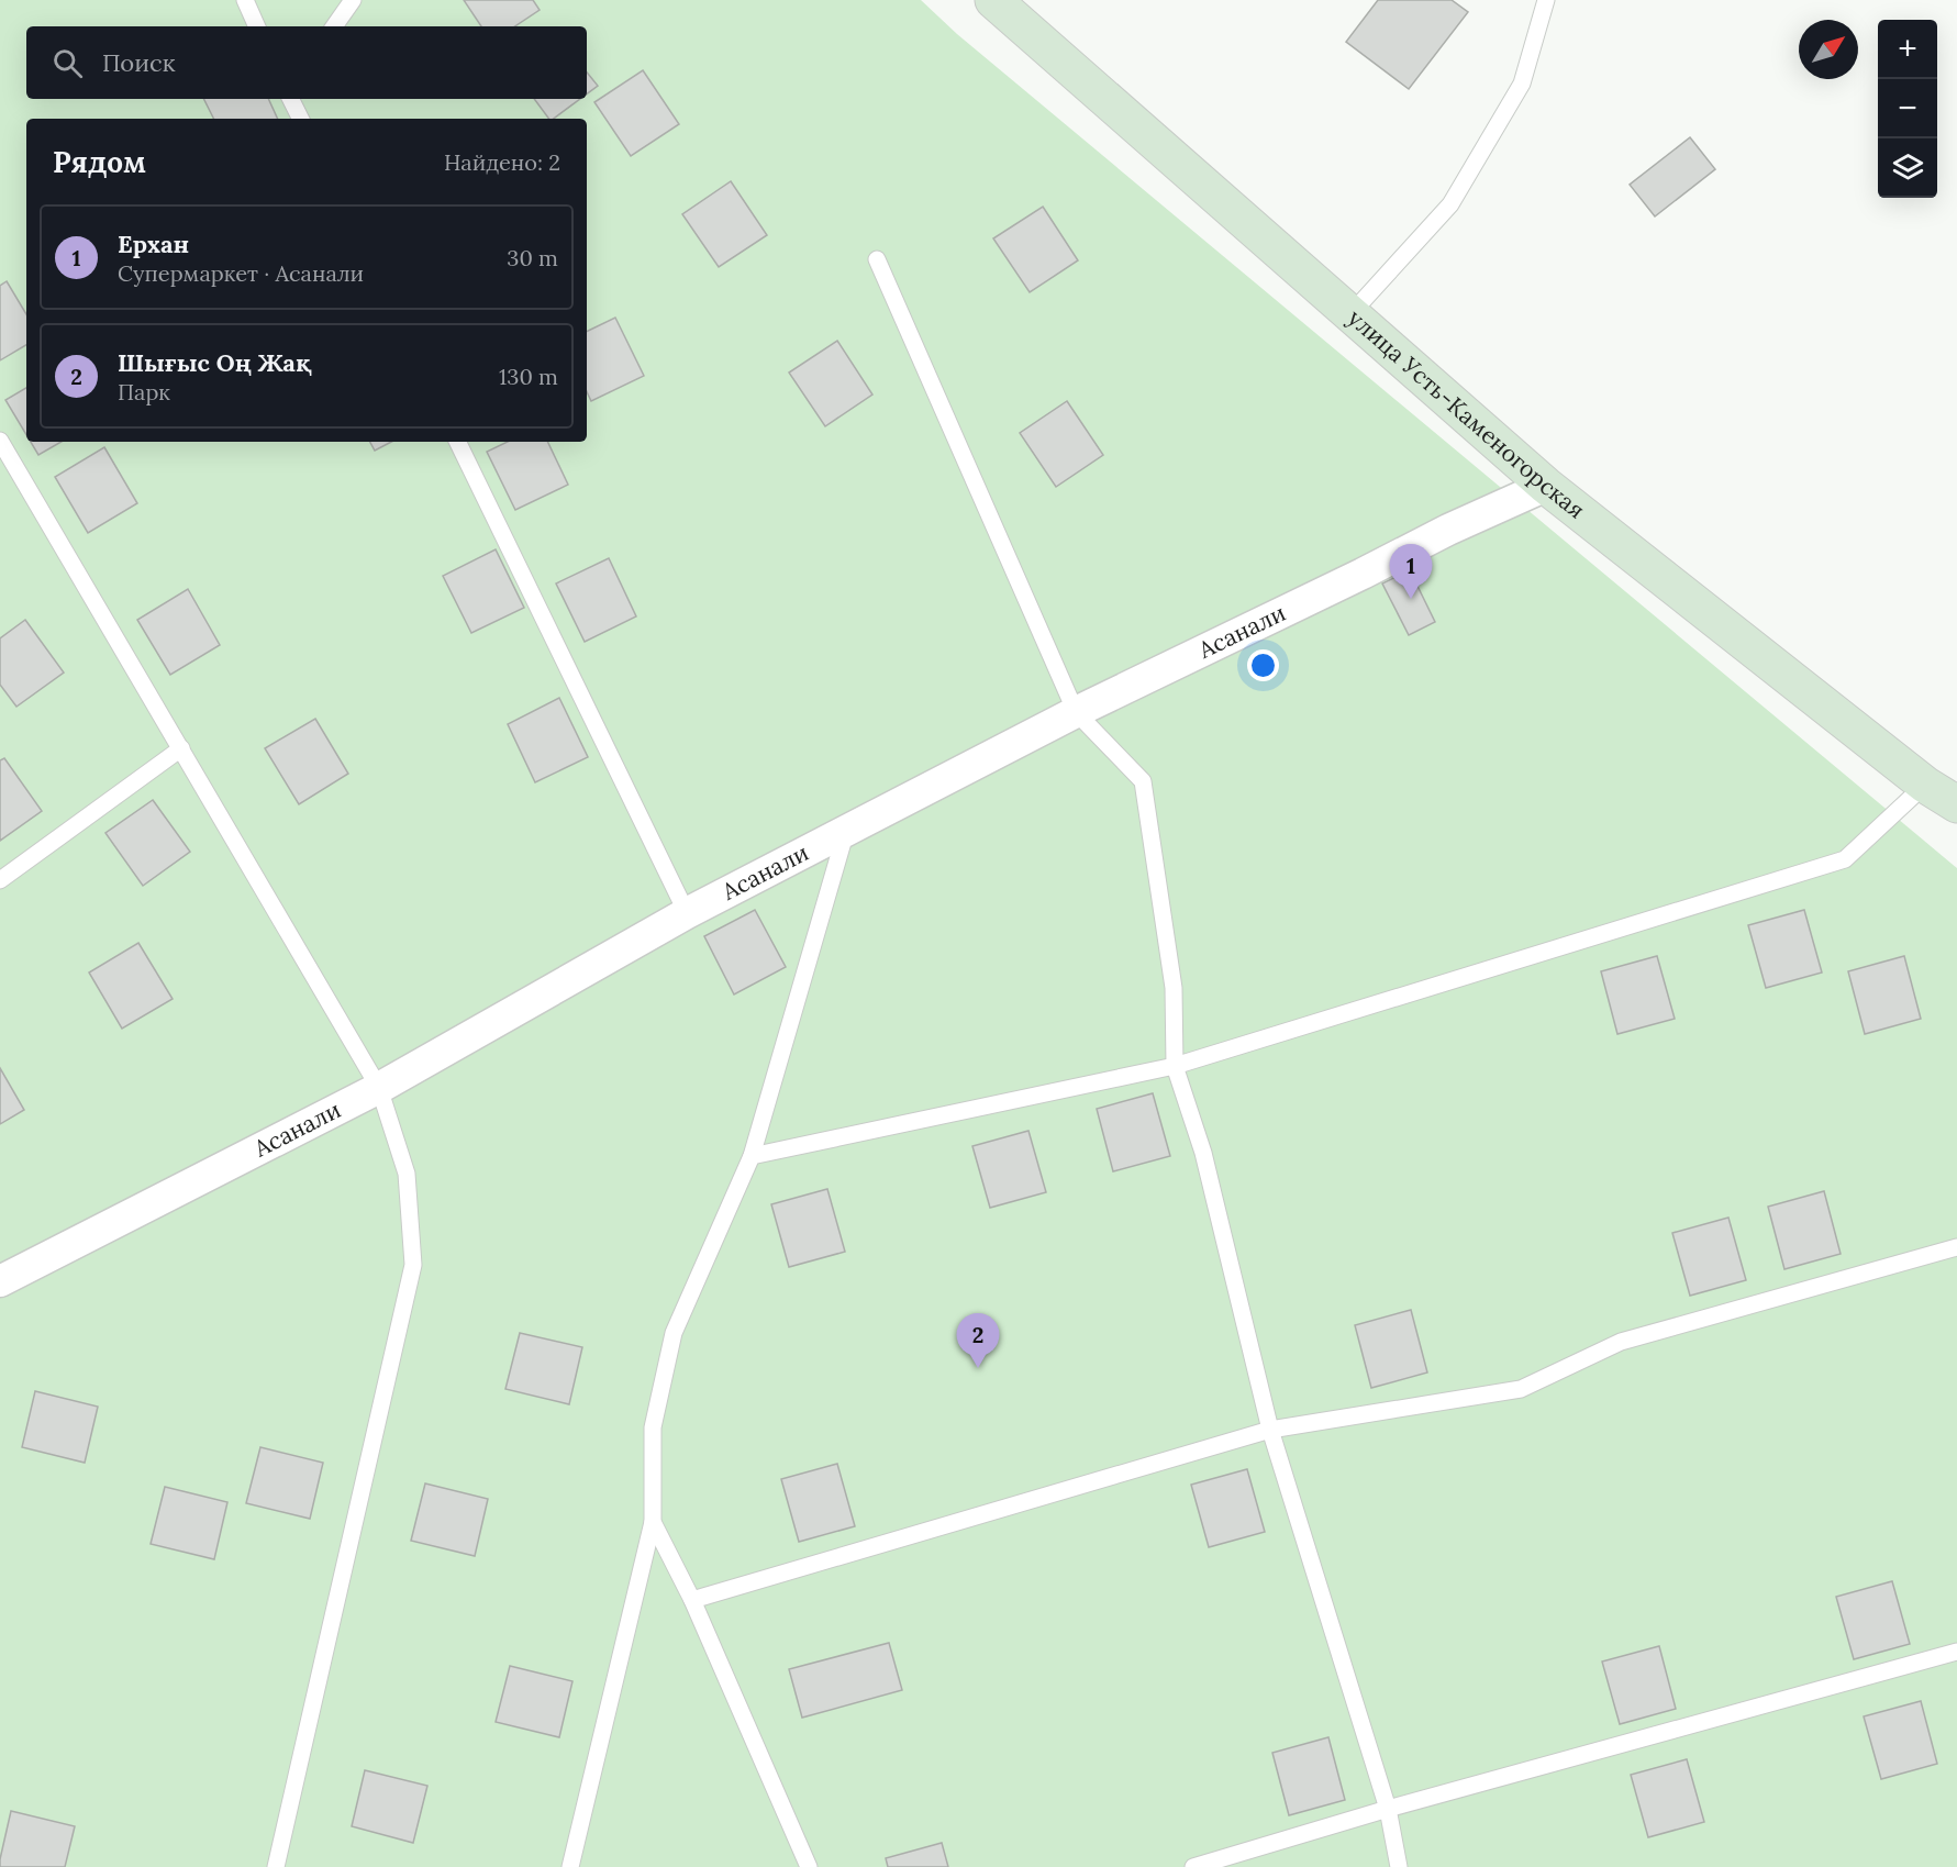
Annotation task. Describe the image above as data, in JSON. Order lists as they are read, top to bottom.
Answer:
{
  "streets": {
    "street": ["улица Усть-Каменогорская", "Асанали"]
  },
  "crossings": [
    ["улица Усть-Каменогорская", "Асанали"]
  ],
  "north": "top right",
  "page": {
    "map_buttons": ["+", "−"],
    "search": "Поиск",
    "heading": ["Рядом", "Найдено: 2"],
    "list": [
      {
        "mark": "1",
        "name": "Ерхан",
        "note": "Супермаркет · Асанали",
        "value": "30 m"
      },
      {
        "mark": "2",
        "name": "Шығыс Оң Жақ",
        "note": "Парк",
        "value": "130 m"
      }
    ],
    "pins": ["1", "2"]
  }
}
